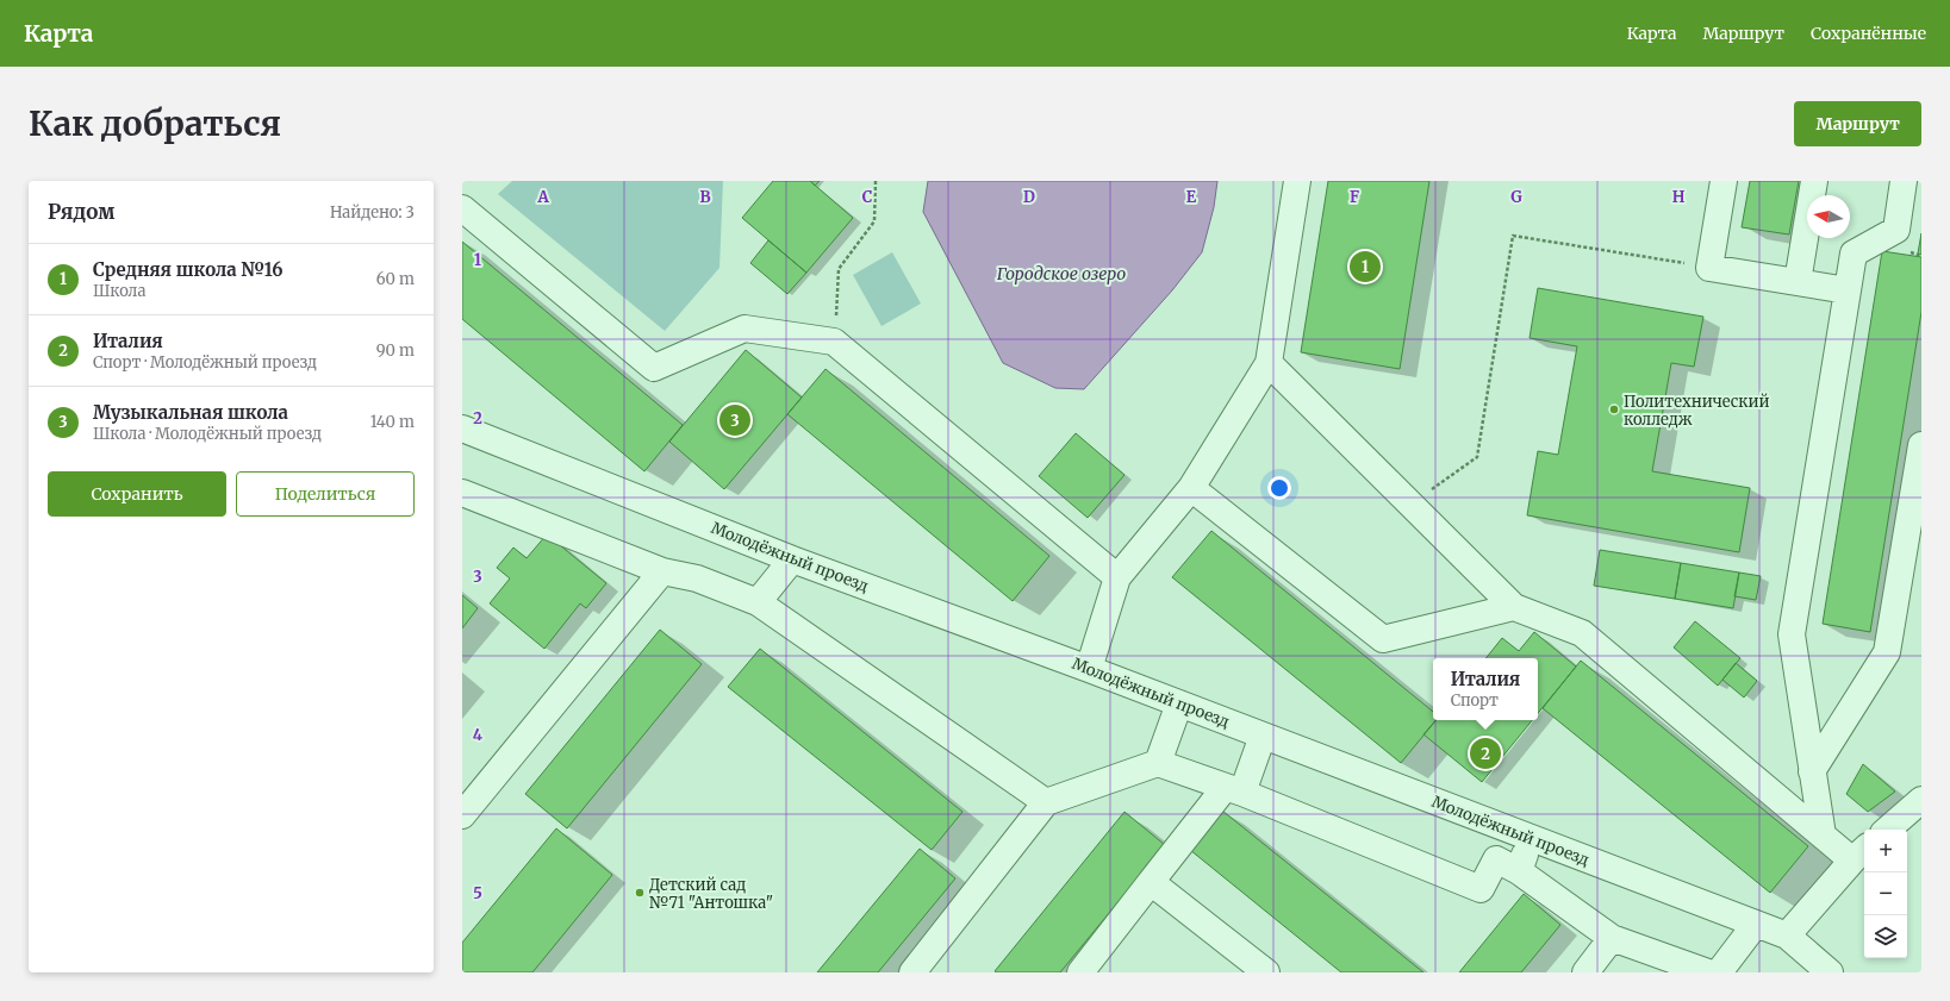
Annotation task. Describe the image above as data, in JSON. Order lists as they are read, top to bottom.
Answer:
{
  "streets": {
    "street": ["Молодёжный проезд"]
  },
  "water": ["Городское озеро"],
  "places": ["Политехнический колледж", "Детский сад №71 \"Антошка\""],
  "north": "left",
  "page": {
    "header": "Карта",
    "nav": ["Карта", "Маршрут", "Сохранённые"],
    "buttons": [
      "Маршрут",
      ["Сохранить", "Поделиться"]
    ],
    "title": "Как добраться",
    "heading": ["Рядом", "Найдено: 3"],
    "list": [
      {
        "mark": "1",
        "name": "Средняя школа №16",
        "note": "Школа",
        "value": "60 m"
      },
      {
        "mark": "2",
        "name": "Италия",
        "note": "Спорт · Молодёжный проезд",
        "value": "90 m"
      },
      {
        "mark": "3",
        "name": "Музыкальная школа",
        "note": "Школа · Молодёжный проезд",
        "value": "140 m"
      }
    ],
    "pins": ["1", "3", "2"],
    "popup": ["Италия", "Спорт"],
    "map_buttons": ["+", "−"]
  },
  "grid": {
    "columns": [
      "A",
      "B",
      "C",
      "D",
      "E",
      "F",
      "G",
      "H"
    ],
    "rows": [
      "1",
      "2",
      "3",
      "4",
      "5"
    ]
  }
}
